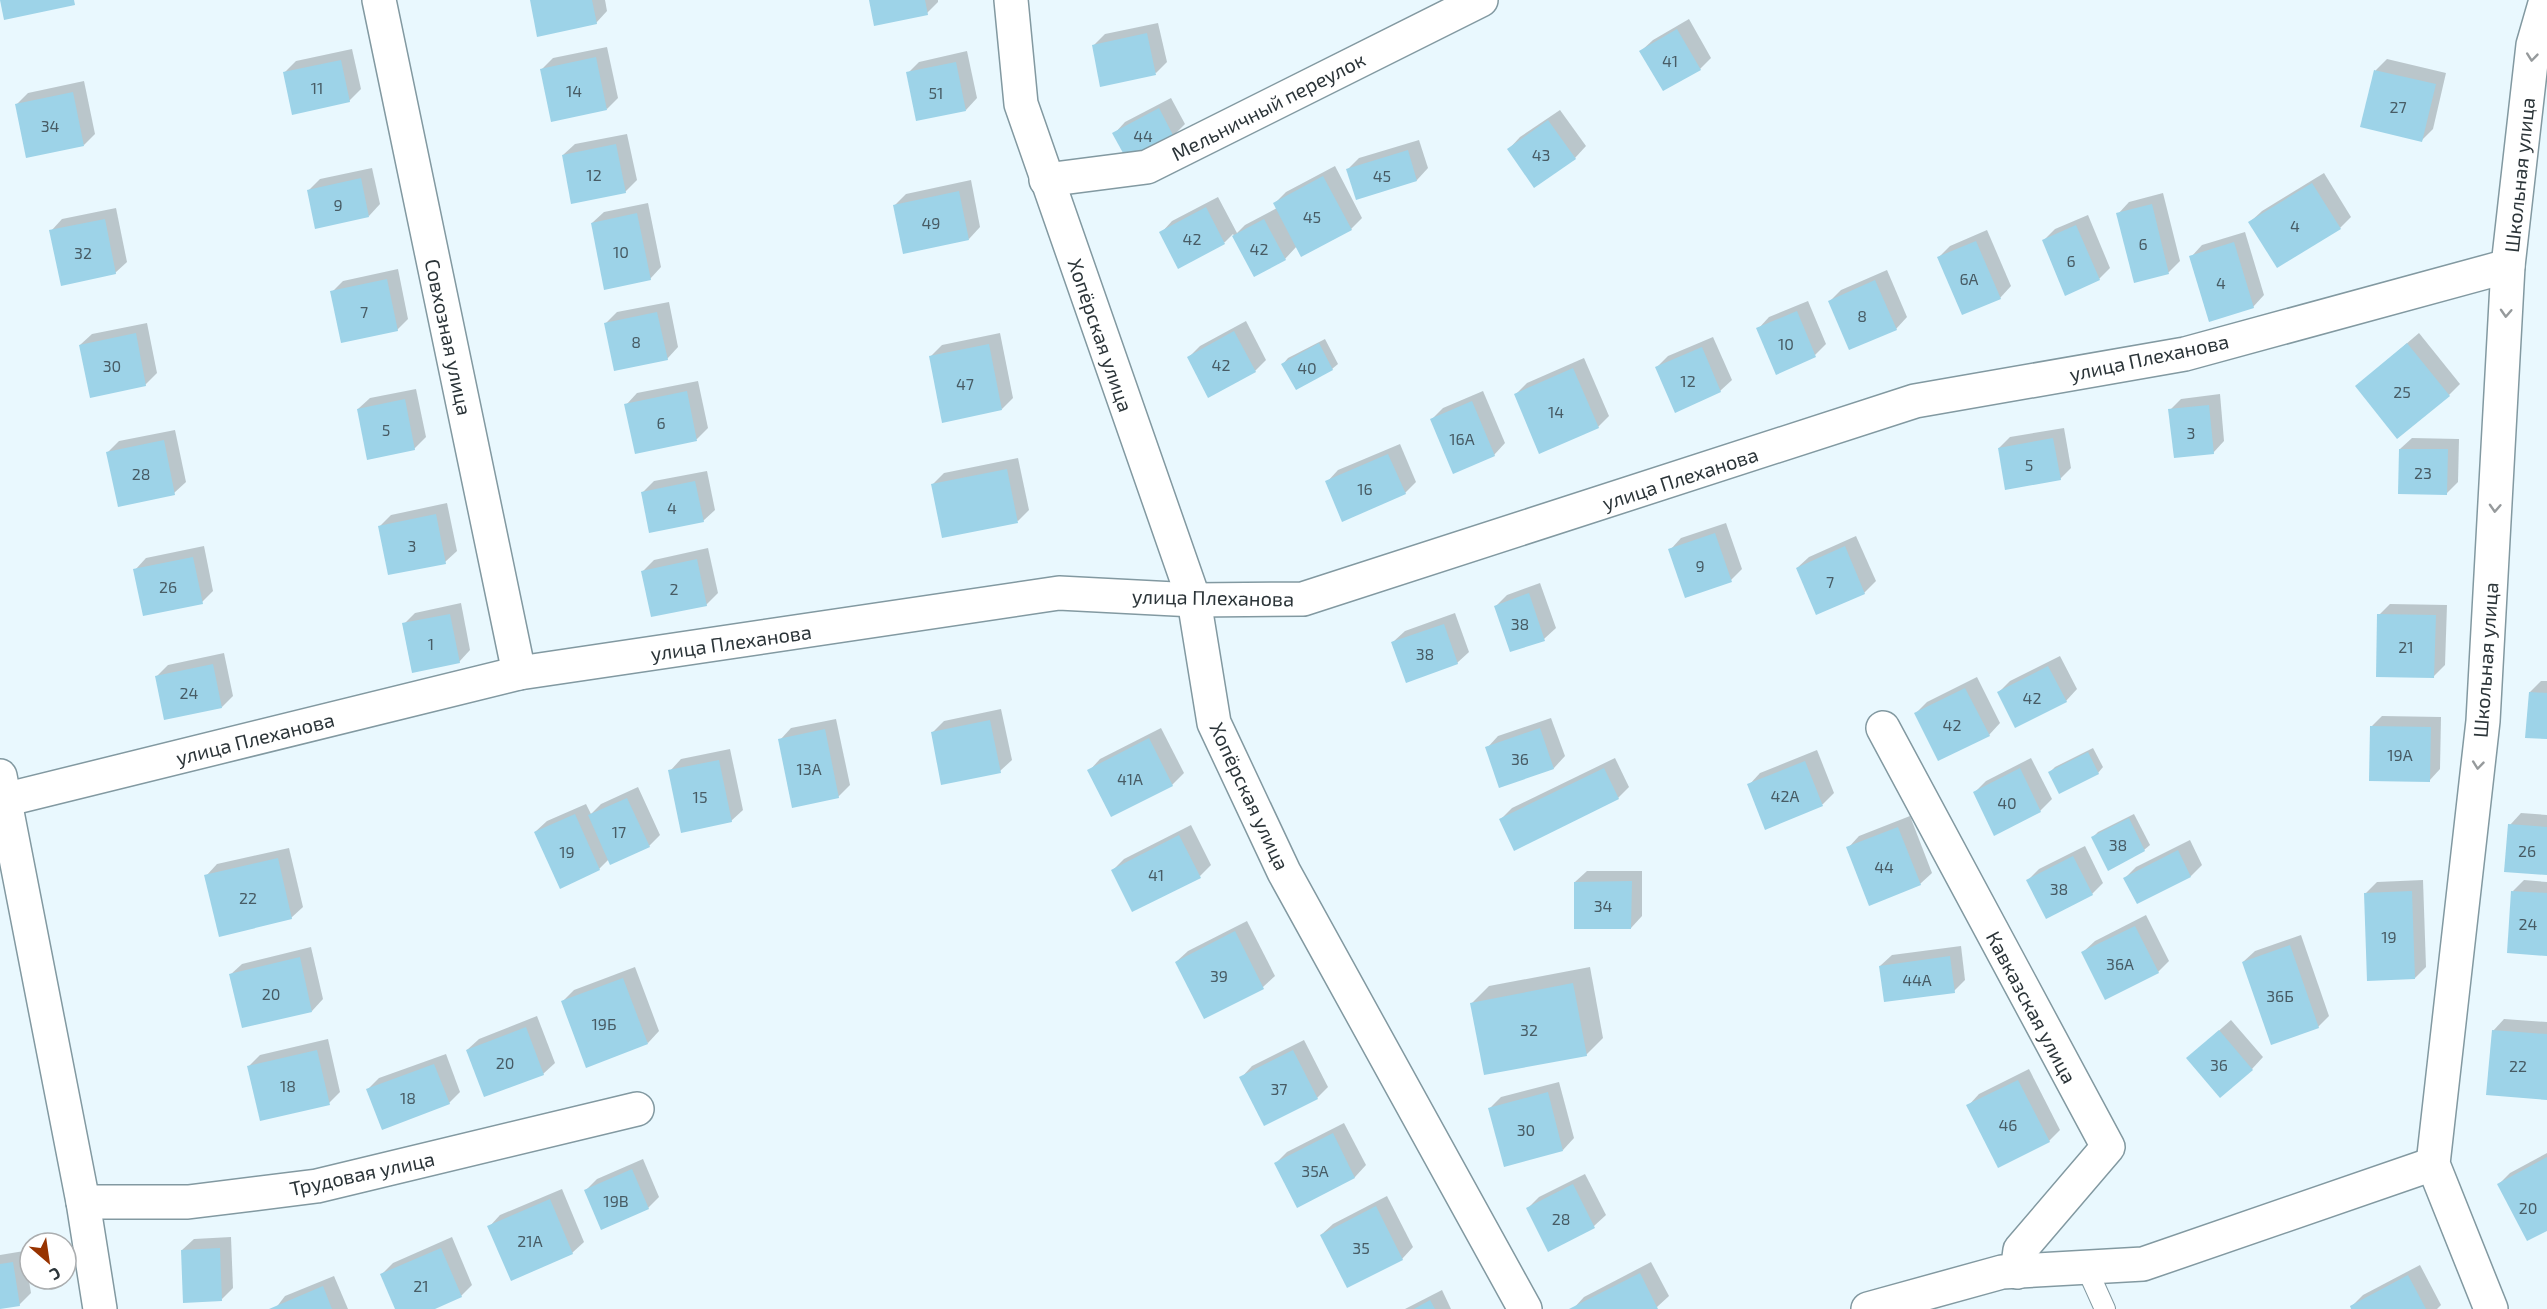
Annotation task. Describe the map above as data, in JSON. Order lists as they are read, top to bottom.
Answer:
{
  "streets": {
    "street": [
      "Мельничный переулок",
      "Школьная улица",
      "Хопёрская улица",
      "Совхозная улица",
      "улица Плеханова",
      "Кавказская улица",
      "Трудовая улица"
    ]
  },
  "crossings": [
    ["Мельничный переулок", "Хопёрская улица"],
    ["Школьная улица", "улица Плеханова"],
    ["Хопёрская улица", "улица Плеханова"],
    ["Совхозная улица", "улица Плеханова"]
  ],
  "one_way": ["Школьная улица"],
  "house_numbers": [
    "41",
    "11",
    "14",
    "51",
    "27",
    "34",
    "44",
    "43",
    "12",
    "45",
    "9",
    "45",
    "49",
    "4",
    "42",
    "6",
    "42",
    "10",
    "32",
    "6",
    "6А",
    "4",
    "7",
    "8",
    "8",
    "10",
    "42",
    "30",
    "40",
    "12",
    "47",
    "25",
    "14",
    "6",
    "5",
    "3",
    "16А",
    "5",
    "23",
    "28",
    "16",
    "4",
    "3",
    "9",
    "7",
    "26",
    "2",
    "38",
    "1",
    "21",
    "38",
    "24",
    "42",
    "42",
    "19А",
    "36",
    "13А",
    "41А",
    "42А",
    "15",
    "40",
    "17",
    "38",
    "26",
    "19",
    "44",
    "41",
    "38",
    "22",
    "34",
    "24",
    "19",
    "36А",
    "39",
    "44А",
    "20",
    "36Б",
    "19Б",
    "32",
    "20",
    "36",
    "22",
    "18",
    "37",
    "18",
    "46",
    "30",
    "35А",
    "19В",
    "20",
    "28",
    "21А",
    "35",
    "21"
  ],
  "north": "bottom right"
}
